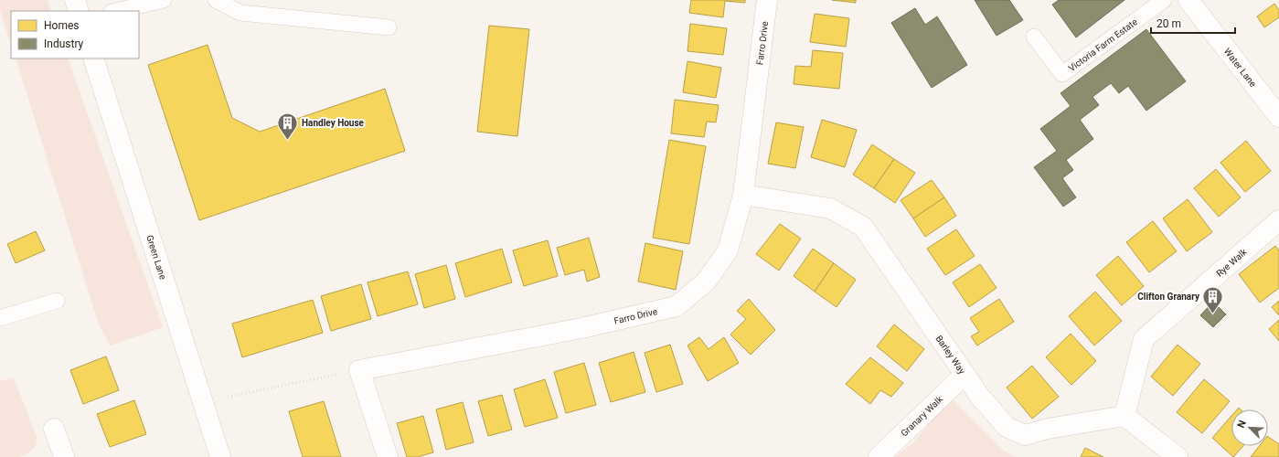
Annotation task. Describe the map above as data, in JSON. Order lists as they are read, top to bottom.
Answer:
{
  "streets": {
    "street": [
      "Farro Drive",
      "Water Lane",
      "Green Lane",
      "Rye Walk",
      "Barley Way",
      "Granary Walk"
    ],
    "lane": ["Victoria Farm Estate"]
  },
  "crossings": [
    ["Farro Drive", "Barley Way"],
    ["Rye Walk", "Barley Way"],
    ["Barley Way", "Granary Walk"]
  ],
  "places": {
    "building": ["Handley House", "Clifton Granary"]
  },
  "legend": ["Homes", "Industry"],
  "scale_bar": "20 m",
  "north": "top left"
}
